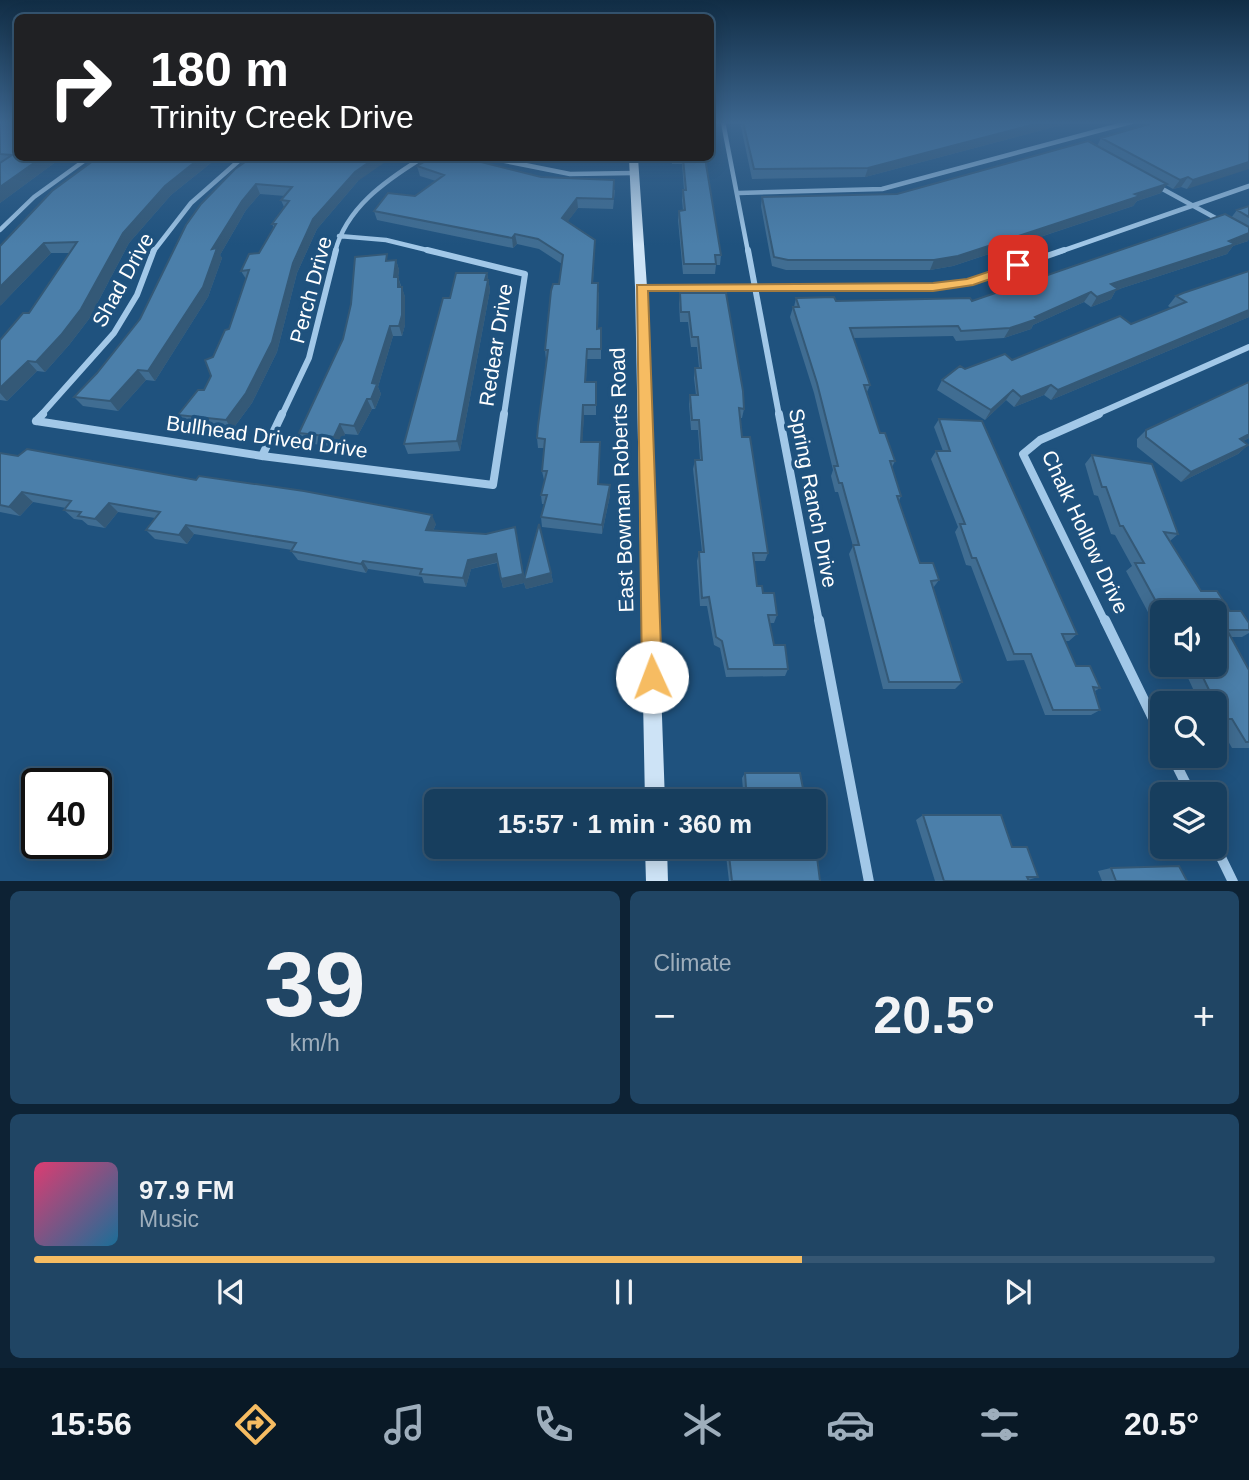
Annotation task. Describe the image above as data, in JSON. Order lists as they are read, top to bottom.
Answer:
{
  "streets": {
    "street": [
      "Shad Drive",
      "Perch Drive",
      "Redear Drive",
      "Bullhead Drived Drive",
      "East Bowman Roberts Road",
      "Spring Ranch Drive",
      "Chalk Hollow Drive"
    ]
  },
  "crossings": [
    ["Shad Drive", "Bullhead Drived Drive"],
    ["Perch Drive", "Redear Drive"],
    ["Perch Drive", "Bullhead Drived Drive"],
    ["Redear Drive", "Bullhead Drived Drive"]
  ],
  "page": {
    "turn": ["180 m", "Trinity Creek Drive"],
    "limit": "40",
    "trip": "15:57 · 1 min · 360 m",
    "tile": [
      ["39", "km/h"],
      "Climate"
    ],
    "heat": ["−", "20.5°", "+"],
    "song": ["97.9 FM", "Music"],
    "tabs": ["15:56", "20.5°"]
  }
}
